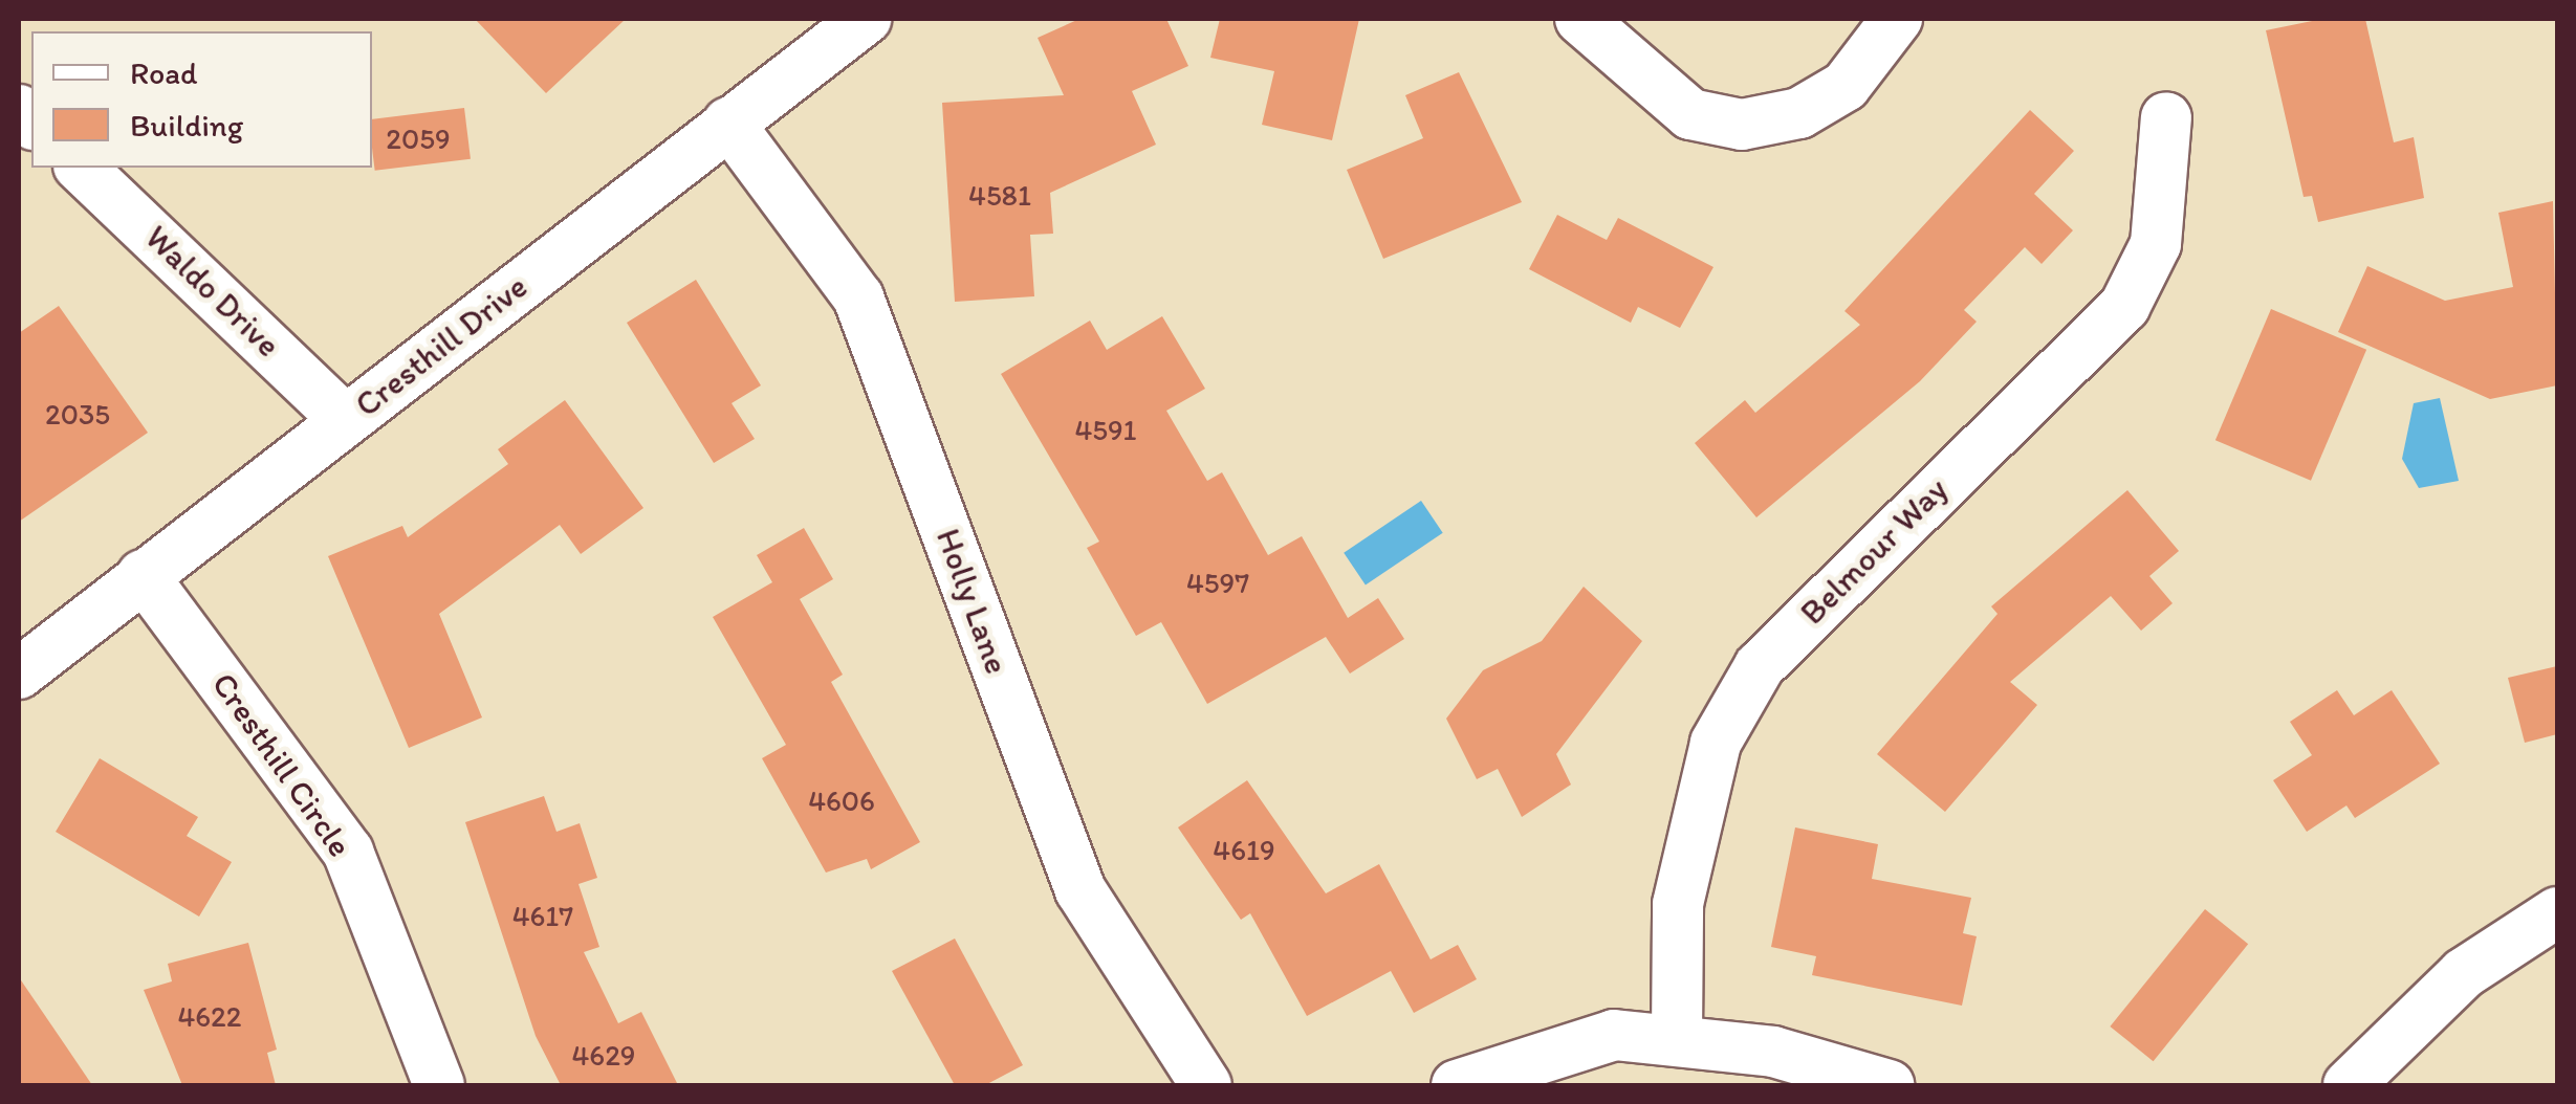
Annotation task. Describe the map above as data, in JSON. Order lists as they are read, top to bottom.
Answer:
{
  "streets": {
    "street": [
      "Waldo Drive",
      "Cresthill Drive",
      "Belmour Way",
      "Holly Lane",
      "Cresthill Circle"
    ]
  },
  "crossings": [
    ["Waldo Drive", "Cresthill Drive"],
    ["Cresthill Drive", "Holly Lane"],
    ["Cresthill Drive", "Cresthill Circle"]
  ],
  "house_numbers": [
    "2059",
    "4581",
    "2035",
    "4591",
    "4597",
    "4606",
    "4619",
    "4617",
    "4622",
    "4629"
  ],
  "legend": ["Road", "Building"]
}
